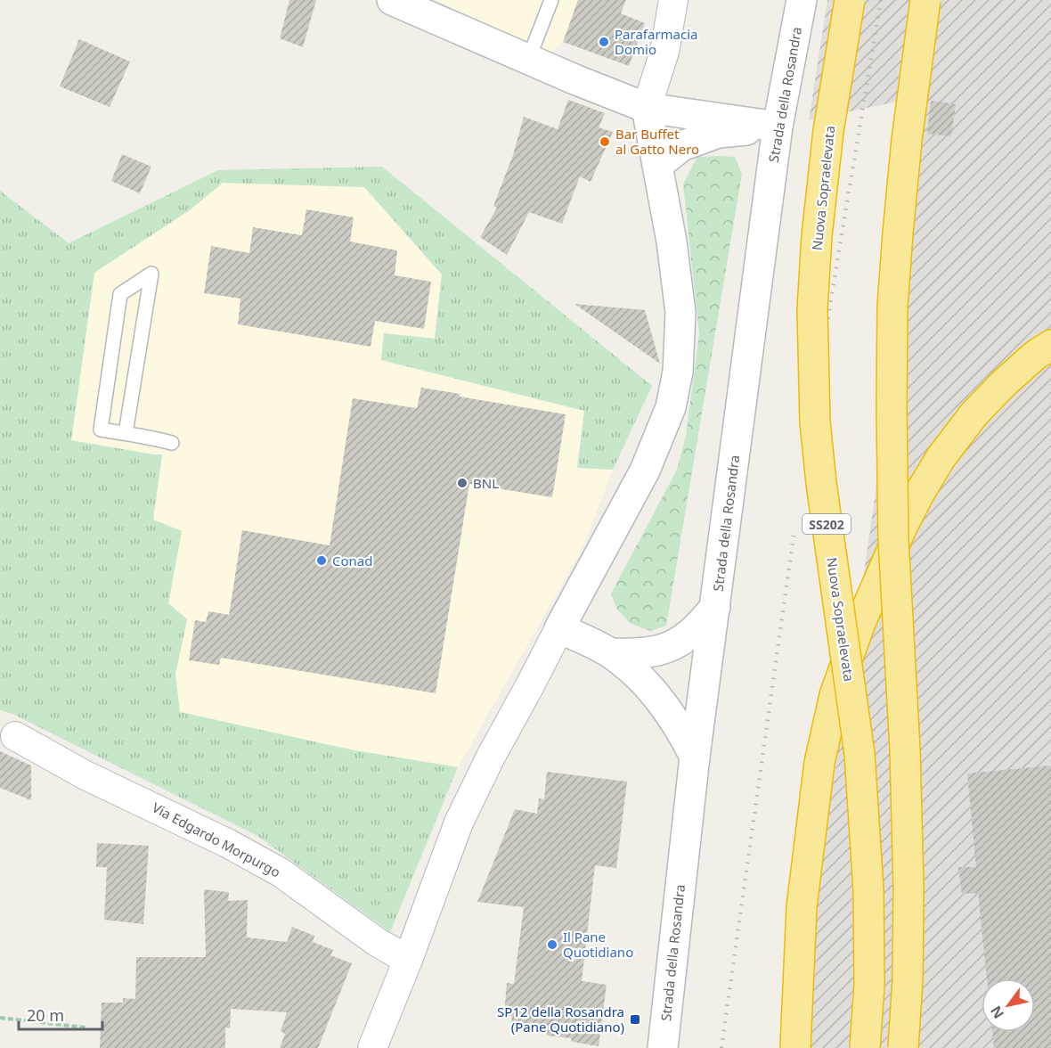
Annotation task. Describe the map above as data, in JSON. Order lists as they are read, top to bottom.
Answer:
{
  "streets": {
    "highway": ["Nuova Sopraelevata", "SS202"],
    "street": ["Strada della Rosandra", "Via Edgardo Morpurgo"]
  },
  "places": {
    "other": [
      "Parafarmacia Domio",
      "Bar Buffet al Gatto Nero",
      "BNL",
      "Conad",
      "Il Pane Quotidiano"
    ],
    "transit": ["SP12 della Rosandra (Pane Quotidiano)"]
  },
  "scale_bar": "20 m",
  "north": "bottom left"
}
